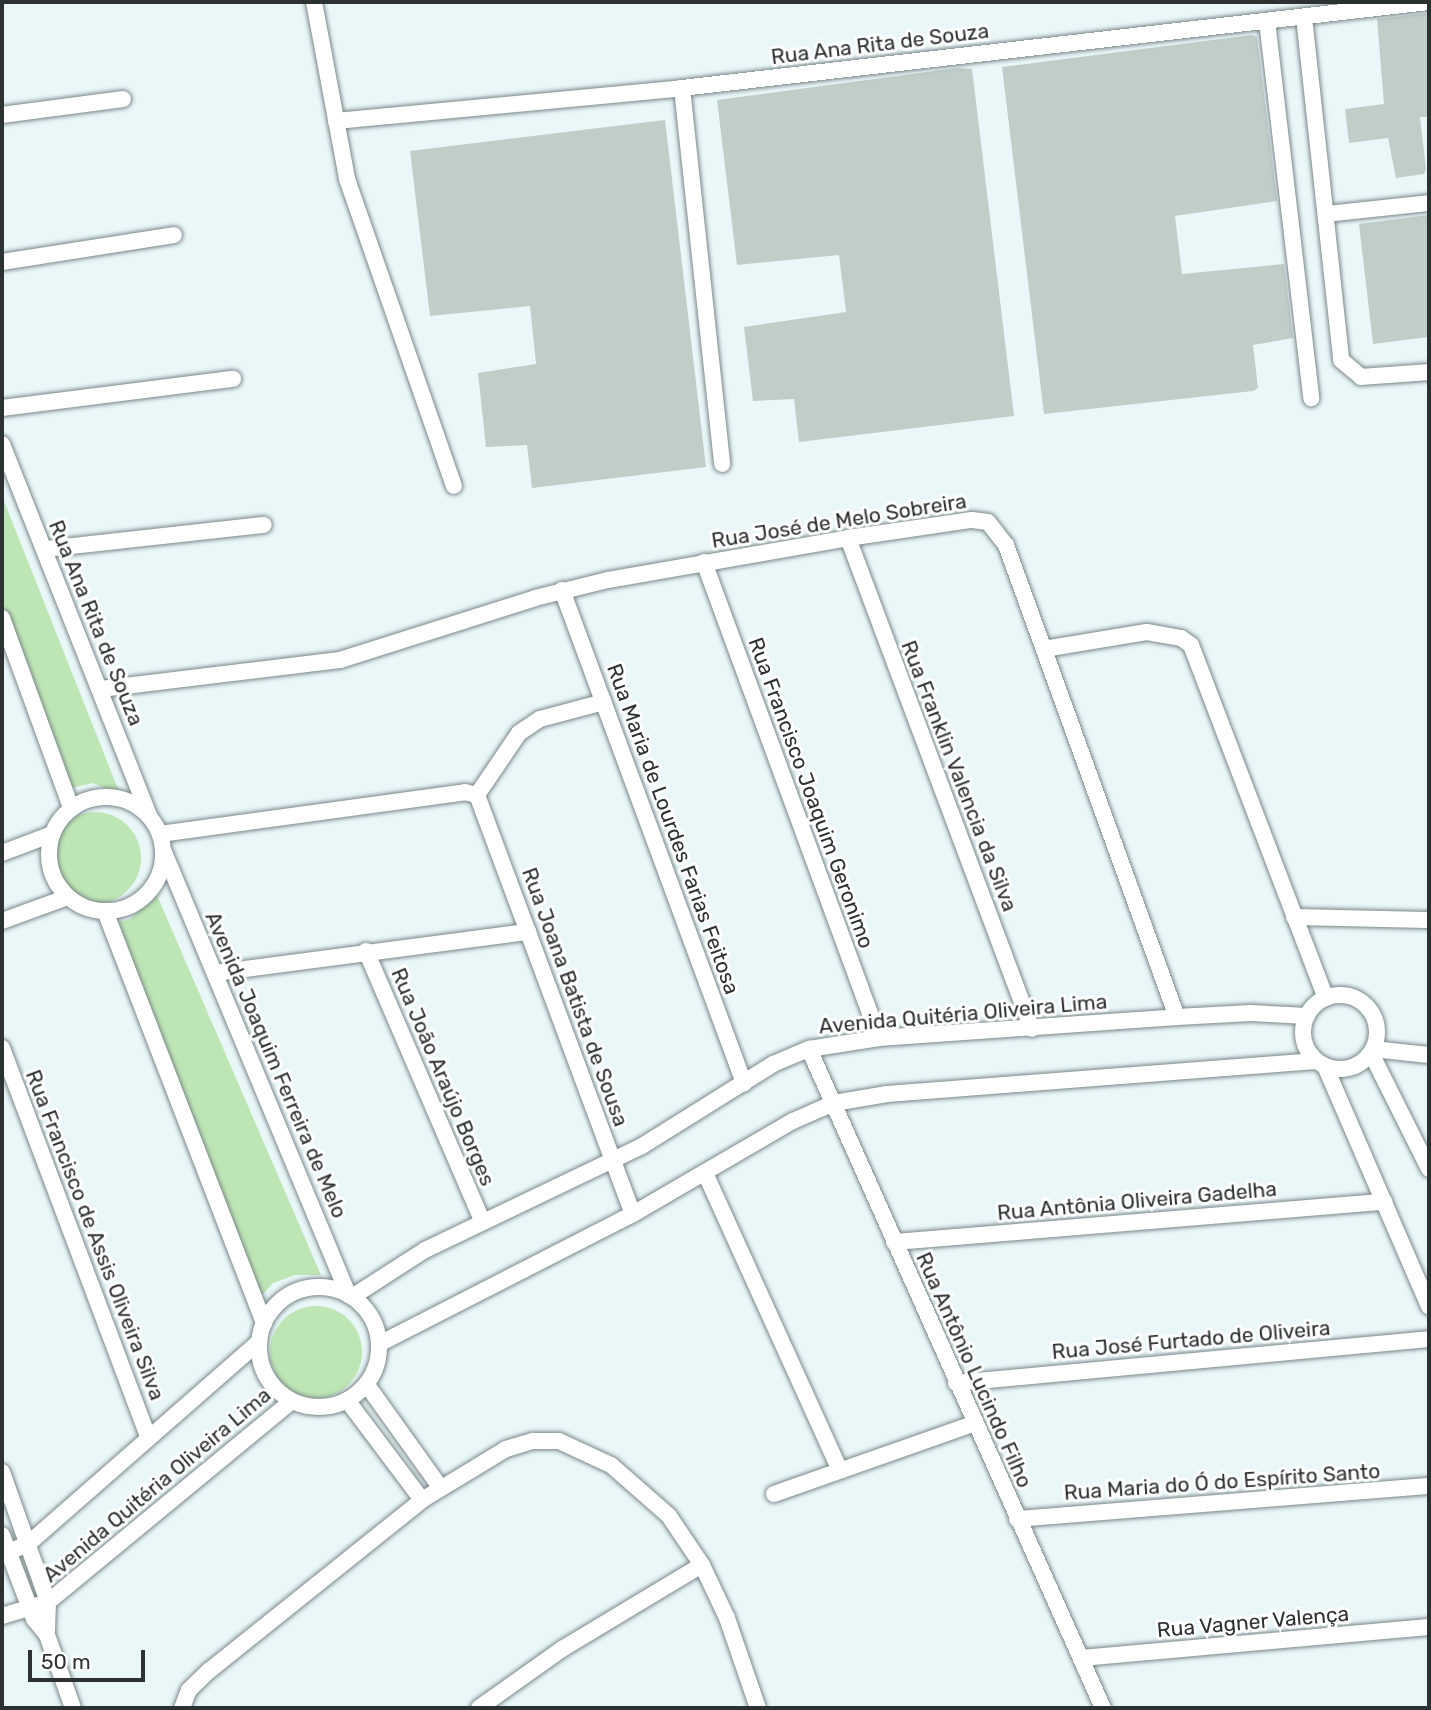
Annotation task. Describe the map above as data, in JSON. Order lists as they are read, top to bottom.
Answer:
{
  "streets": {
    "street": [
      "Rua Ana Rita de Souza",
      "Rua José de Melo Sobreira",
      "Rua Franklin Valencia da Silva",
      "Rua Francisco Joaquim Geronimo",
      "Rua Maria de Lourdes Farias Feitosa",
      "Rua Joana Batista de Sousa",
      "Avenida Quitéria Oliveira Lima",
      "Avenida Joaquim Ferreira de Melo",
      "Rua João Araújo Borges",
      "Rua Antônia Oliveira Gadelha",
      "Rua Francisco de Assis Oliveira Silva",
      "Rua José Furtado de Oliveira",
      "Rua Antônio Lucindo Filho",
      "Rua Maria do Ó do Espírito Santo",
      "Rua Vagner Valença"
    ]
  },
  "crossings": [
    ["Rua Ana Rita de Souza", "Rua José de Melo Sobreira"],
    ["Rua Ana Rita de Souza", "Avenida Joaquim Ferreira de Melo"],
    ["Rua José de Melo Sobreira", "Rua Franklin Valencia da Silva"],
    ["Rua José de Melo Sobreira", "Rua Francisco Joaquim Geronimo"],
    ["Rua José de Melo Sobreira", "Rua Maria de Lourdes Farias Feitosa"],
    ["Rua José de Melo Sobreira", "Avenida Quitéria Oliveira Lima"],
    ["Rua Franklin Valencia da Silva", "Avenida Quitéria Oliveira Lima"],
    ["Rua Francisco Joaquim Geronimo", "Avenida Quitéria Oliveira Lima"],
    ["Rua Maria de Lourdes Farias Feitosa", "Avenida Quitéria Oliveira Lima"],
    ["Rua Joana Batista de Sousa", "Avenida Quitéria Oliveira Lima"],
    ["Avenida Quitéria Oliveira Lima", "Avenida Joaquim Ferreira de Melo"],
    ["Avenida Quitéria Oliveira Lima", "Rua João Araújo Borges"],
    ["Avenida Quitéria Oliveira Lima", "Rua Francisco de Assis Oliveira Silva"],
    ["Avenida Quitéria Oliveira Lima", "Rua Antônio Lucindo Filho"],
    ["Rua Antônia Oliveira Gadelha", "Rua Antônio Lucindo Filho"],
    ["Rua José Furtado de Oliveira", "Rua Antônio Lucindo Filho"],
    ["Rua Antônio Lucindo Filho", "Rua Maria do Ó do Espírito Santo"],
    ["Rua Antônio Lucindo Filho", "Rua Vagner Valença"]
  ],
  "scale_bar": "50 m"
}
